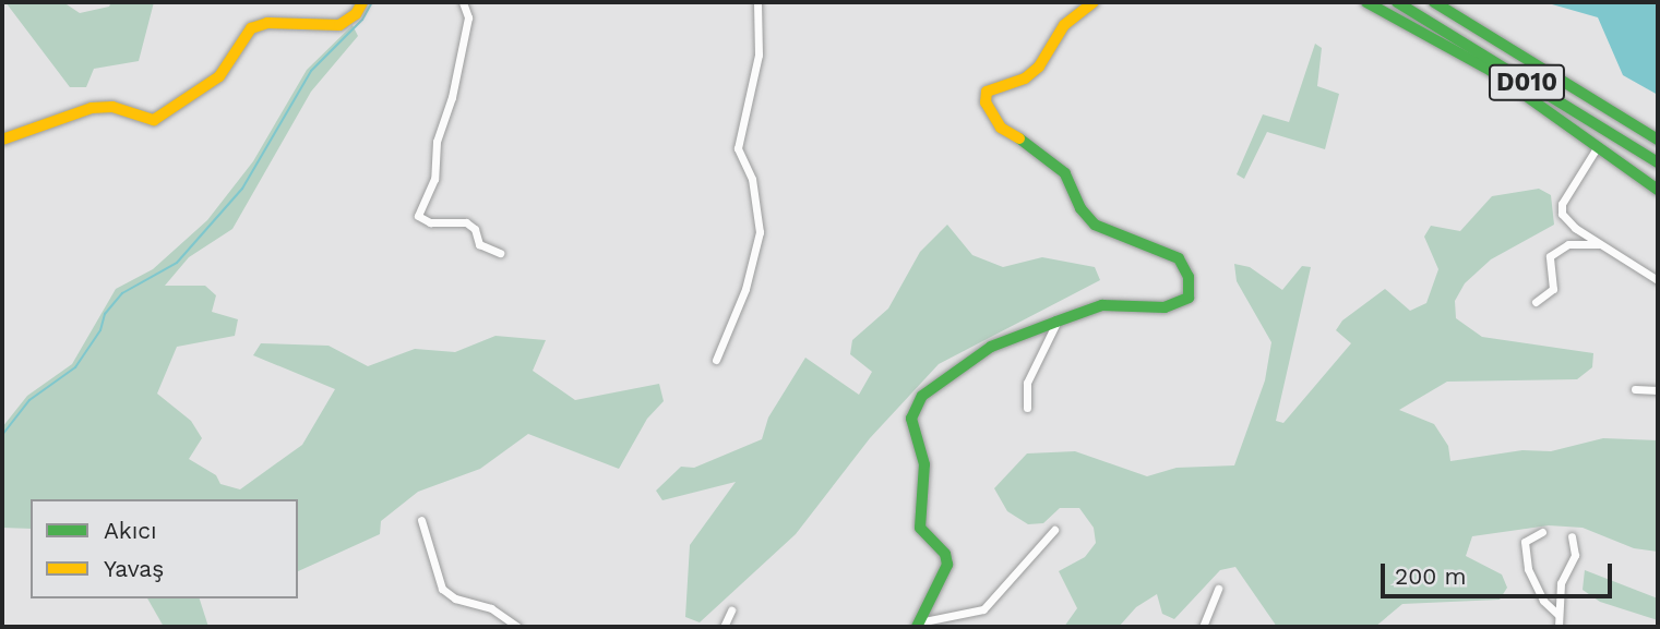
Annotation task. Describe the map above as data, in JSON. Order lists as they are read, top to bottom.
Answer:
{
  "streets": {
    "main road": ["D010"]
  },
  "legend": ["Akıcı", "Yavaş"],
  "scale_bar": "200 m"
}
